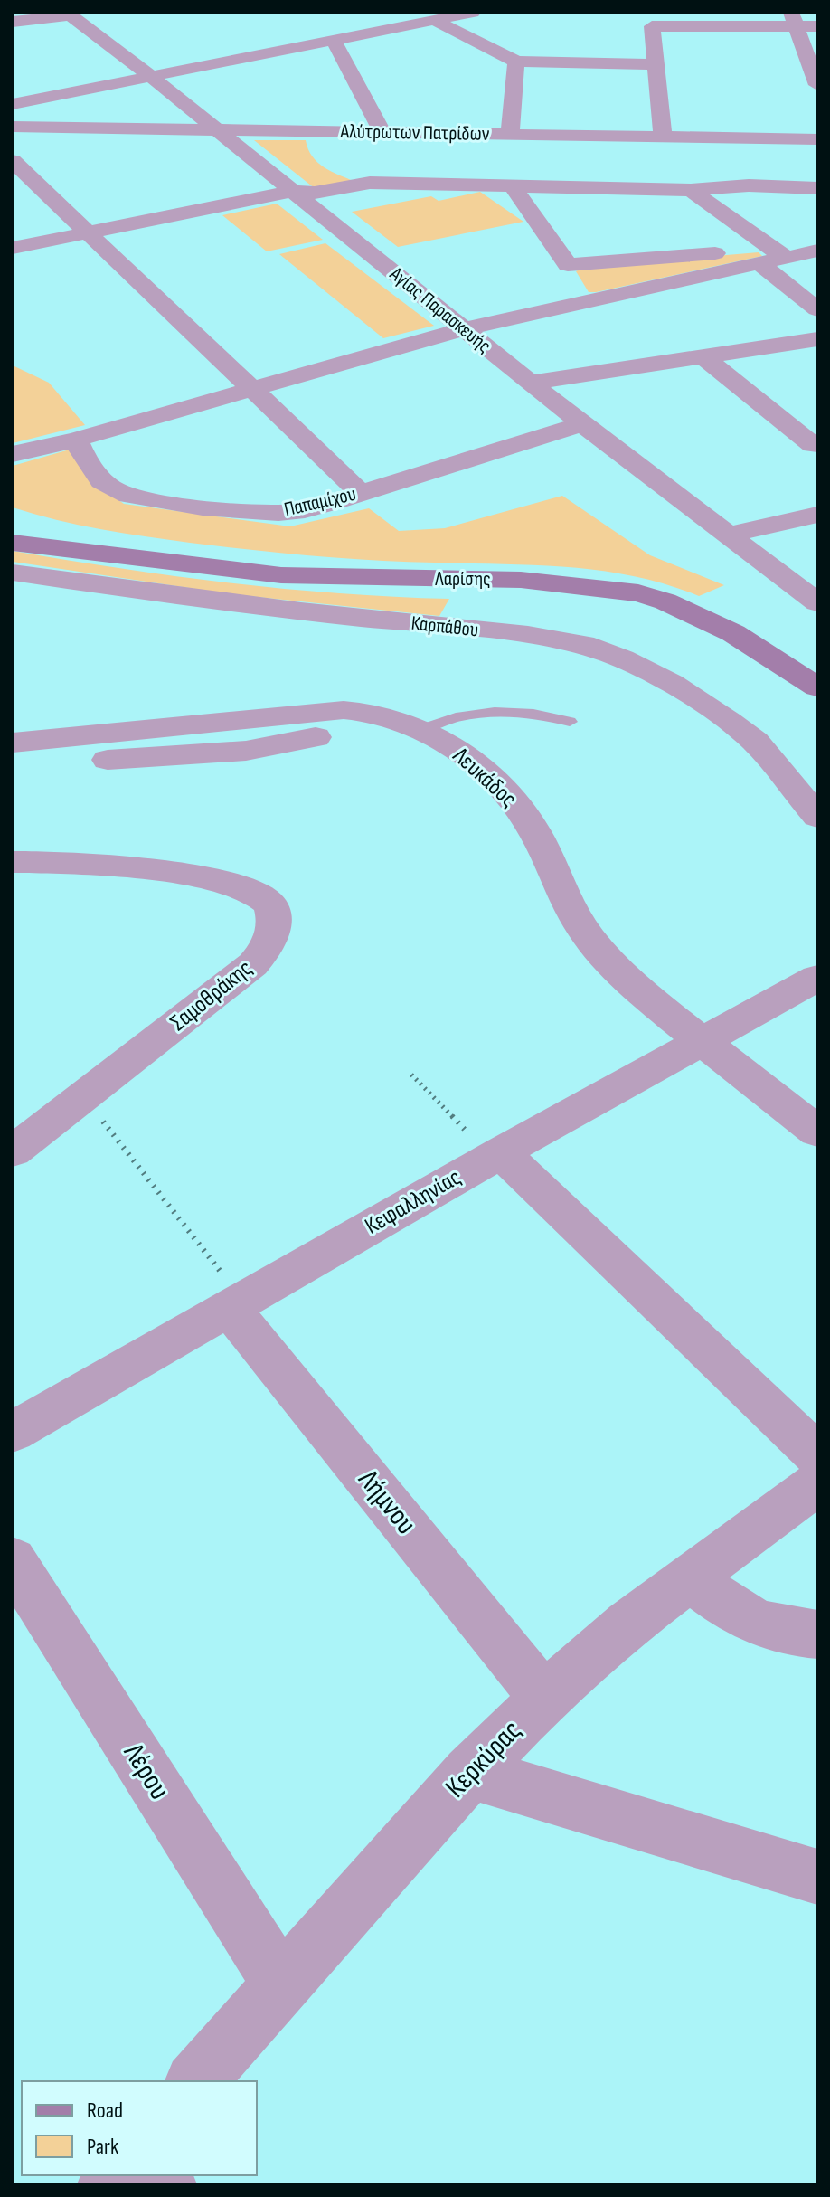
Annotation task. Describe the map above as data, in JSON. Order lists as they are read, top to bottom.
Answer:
{
  "streets": {
    "main road": ["Λαρίσης"],
    "street": [
      "Αλύτρωτων Πατρίδων",
      "Αγίας Παρασκευής",
      "Παπαμίχου",
      "Καρπάθου",
      "Λευκάδος",
      "Σαμοθράκης",
      "Κεφαλληνίας",
      "Λήμνου",
      "Κερκύρας",
      "Λέρου"
    ]
  },
  "crossings": [
    ["Αλύτρωτων Πατρίδων", "Αγίας Παρασκευής"],
    ["Αγίας Παρασκευής", "Παπαμίχου"],
    ["Λευκάδος", "Κεφαλληνίας"],
    ["Κεφαλληνίας", "Λήμνου"],
    ["Λήμνου", "Κερκύρας"],
    ["Κερκύρας", "Λέρου"]
  ],
  "legend": ["Road", "Park"]
}
